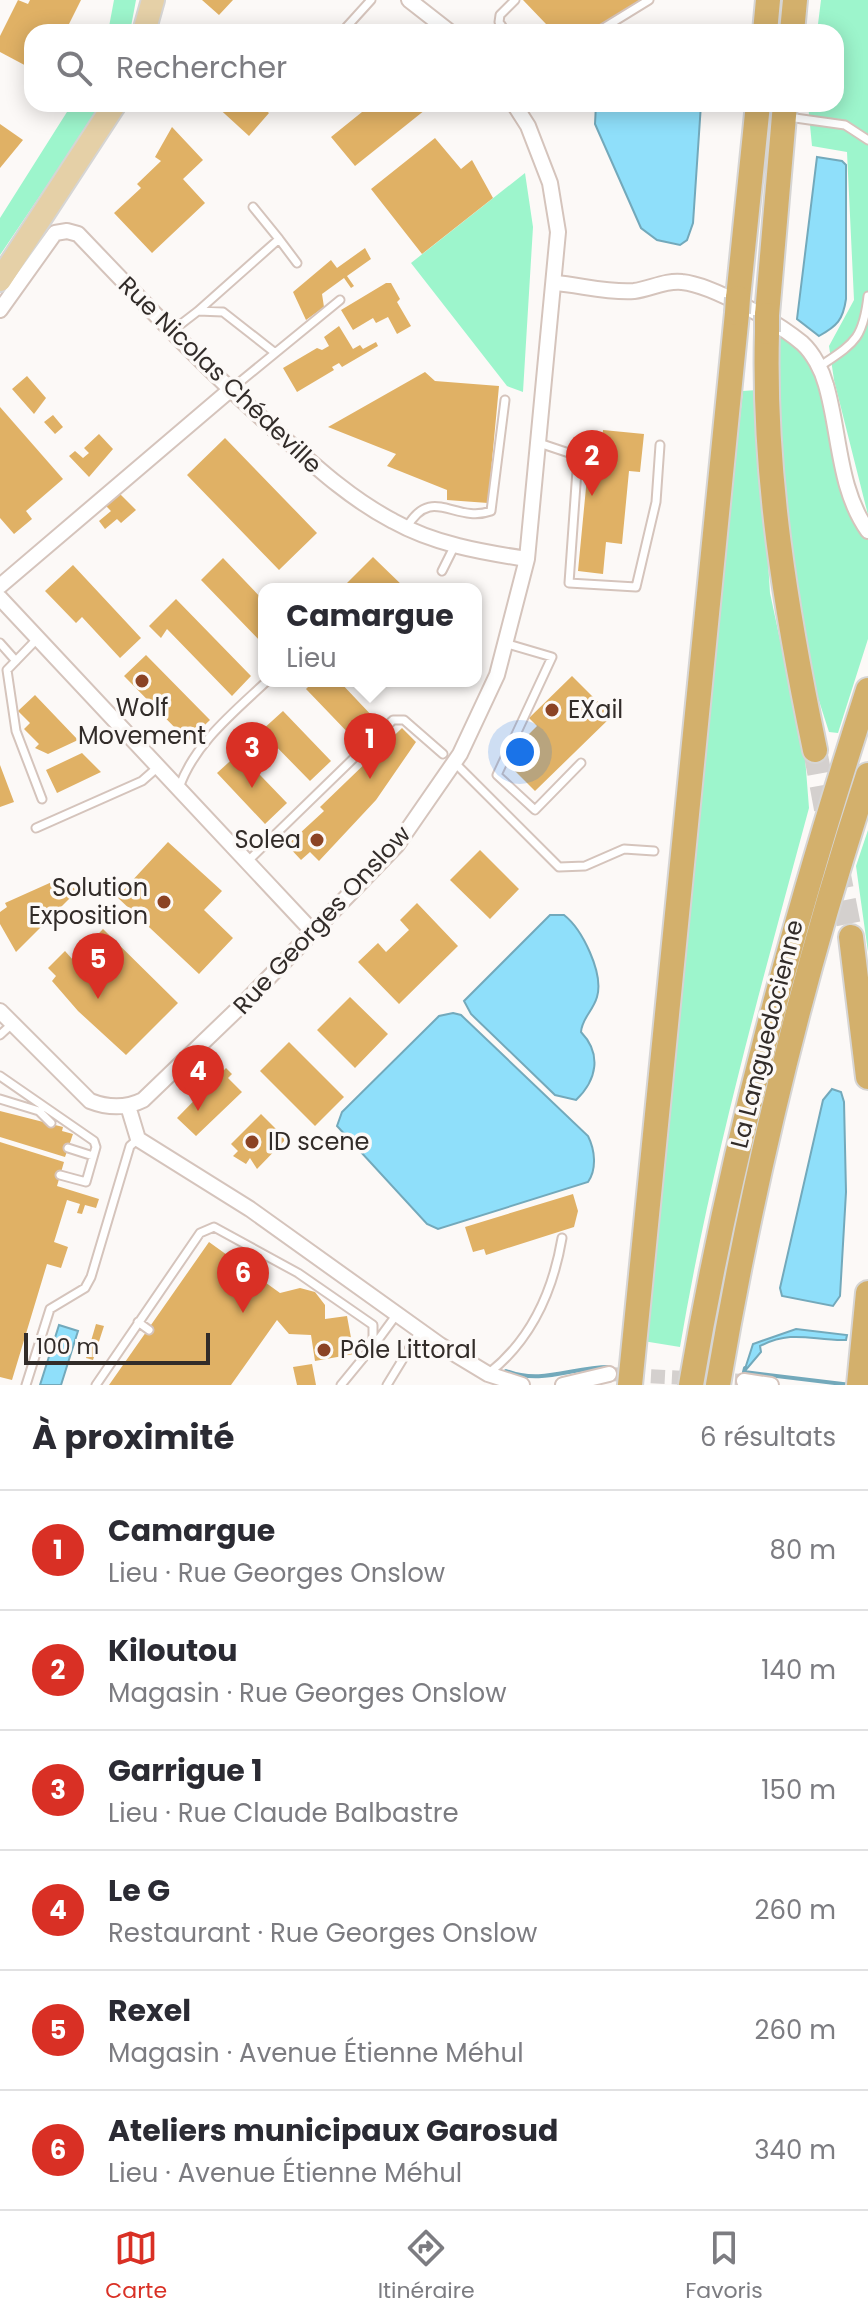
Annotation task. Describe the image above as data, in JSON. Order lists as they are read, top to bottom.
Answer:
{
  "streets": {
    "highway": ["La Languedocienne"],
    "street": ["Rue Nicolas Chédeville", "Rue Georges Onslow"]
  },
  "crossings": [
    ["Rue Nicolas Chédeville", "Rue Georges Onslow"]
  ],
  "places": [
    "Wolf Movement",
    "EXail",
    "Solea",
    "Solution Exposition",
    "ID scene",
    "Pôle Littoral"
  ],
  "scale_bar": "100 m",
  "page": {
    "search": "Rechercher",
    "pins": [
      "2",
      "1",
      "3",
      "5",
      "4",
      "6"
    ],
    "popup": ["Camargue", "Lieu"],
    "scale": "100 m",
    "heading": ["À proximité", "6 résultats"],
    "list": [
      {
        "mark": "1",
        "name": "Camargue",
        "note": "Lieu · Rue Georges Onslow",
        "value": "80 m"
      },
      {
        "mark": "2",
        "name": "Kiloutou",
        "note": "Magasin · Rue Georges Onslow",
        "value": "140 m"
      },
      {
        "mark": "3",
        "name": "Garrigue 1",
        "note": "Lieu · Rue Claude Balbastre",
        "value": "150 m"
      },
      {
        "mark": "4",
        "name": "Le G",
        "note": "Restaurant · Rue Georges Onslow",
        "value": "260 m"
      },
      {
        "mark": "5",
        "name": "Rexel",
        "note": "Magasin · Avenue Étienne Méhul",
        "value": "260 m"
      },
      {
        "mark": "6",
        "name": "Ateliers municipaux Garosud",
        "note": "Lieu · Avenue Étienne Méhul",
        "value": "340 m"
      }
    ],
    "nav": ["Carte", "Itinéraire", "Favoris"]
  }
}
